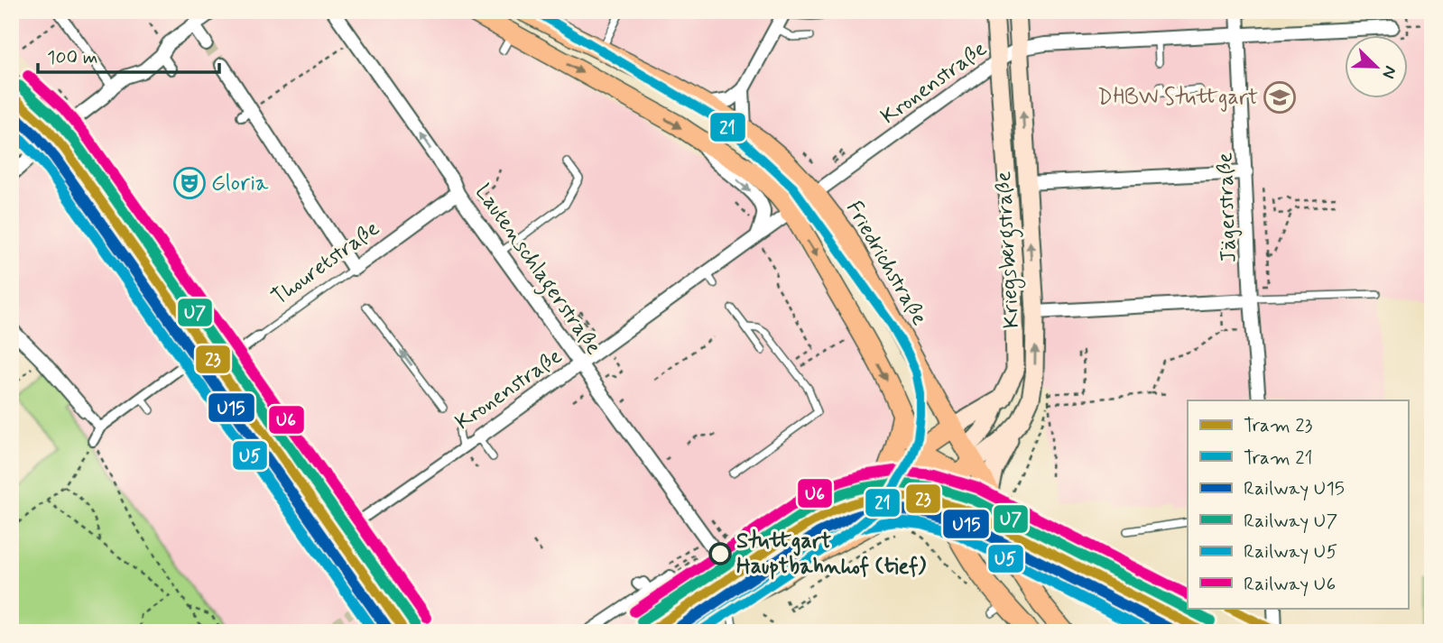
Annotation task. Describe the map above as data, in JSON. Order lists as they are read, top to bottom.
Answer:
{
  "streets": {
    "main road": ["Kriegsbergstraße", "Friedrichstraße"],
    "street": [
      "Kronenstraße",
      "Jägerstraße",
      "Thouretstraße",
      "Lautenschlagerstraße"
    ]
  },
  "crossings": [
    ["Kronenstraße", "Jägerstraße"],
    ["Kronenstraße", "Kriegsbergstraße"],
    ["Kronenstraße", "Friedrichstraße"],
    ["Kronenstraße", "Lautenschlagerstraße"],
    ["Kriegsbergstraße", "Friedrichstraße"],
    ["Thouretstraße", "Lautenschlagerstraße"]
  ],
  "places": {
    "school or university": ["DHBW Stuttgart"],
    "theatre": ["Gloria"],
    "other": ["Stuttgart Hauptbahnhof (tief)"]
  },
  "lines": [
    "tram line 21",
    "rail line U6",
    "rail line U7",
    "tram line 23",
    "rail line U15",
    "rail line U5"
  ],
  "legend": [
    "Tram 23",
    "Tram 21",
    "Railway U15",
    "Railway U7",
    "Railway U5",
    "Railway U6"
  ],
  "scale_bar": "100 m",
  "north": "bottom right"
}
